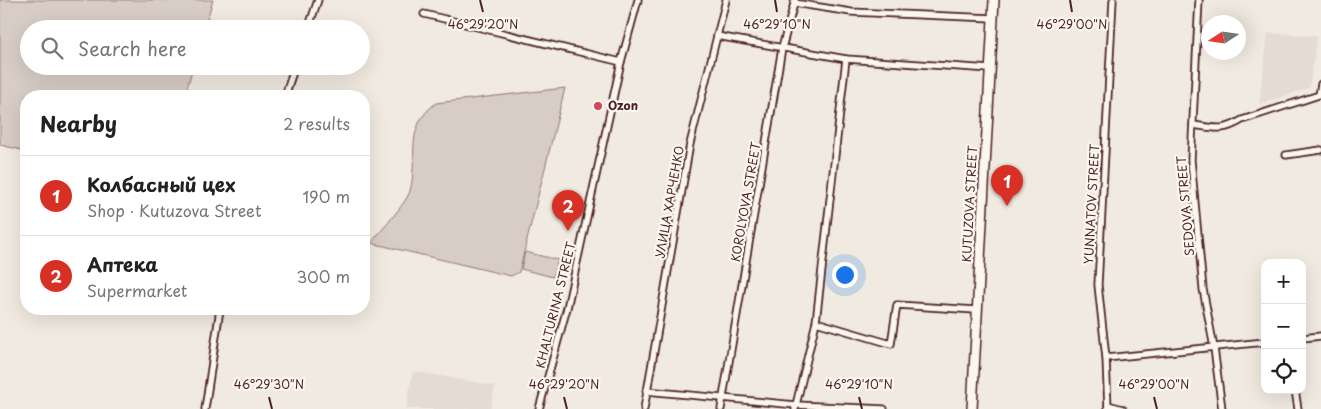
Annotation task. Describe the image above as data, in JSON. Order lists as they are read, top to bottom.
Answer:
{
  "streets": {
    "main road": ["KUTUZOVA STREET"],
    "street": [
      "УЛИЦА ХАРЧЕНКО",
      "KOROLYOVA STREET",
      "YUNNATOV STREET",
      "SEDOVA STREET",
      "KHALTURINA STREET"
    ]
  },
  "places": ["Ozon"],
  "north": "left",
  "page": {
    "search": "Search here",
    "heading": ["Nearby", "2 results"],
    "list": [
      {
        "mark": "1",
        "name": "Колбасный цех",
        "note": "Shop · Kutuzova Street",
        "value": "190 m"
      },
      {
        "mark": "2",
        "name": "Аптека",
        "note": "Supermarket",
        "value": "300 m"
      }
    ],
    "pins": ["1", "2"],
    "map_buttons": ["+", "−"]
  },
  "coordinates": [
    "46°29'20\"N",
    "46°29'10\"N",
    "46°29'00\"N",
    "46°29'30\"N"
  ]
}
